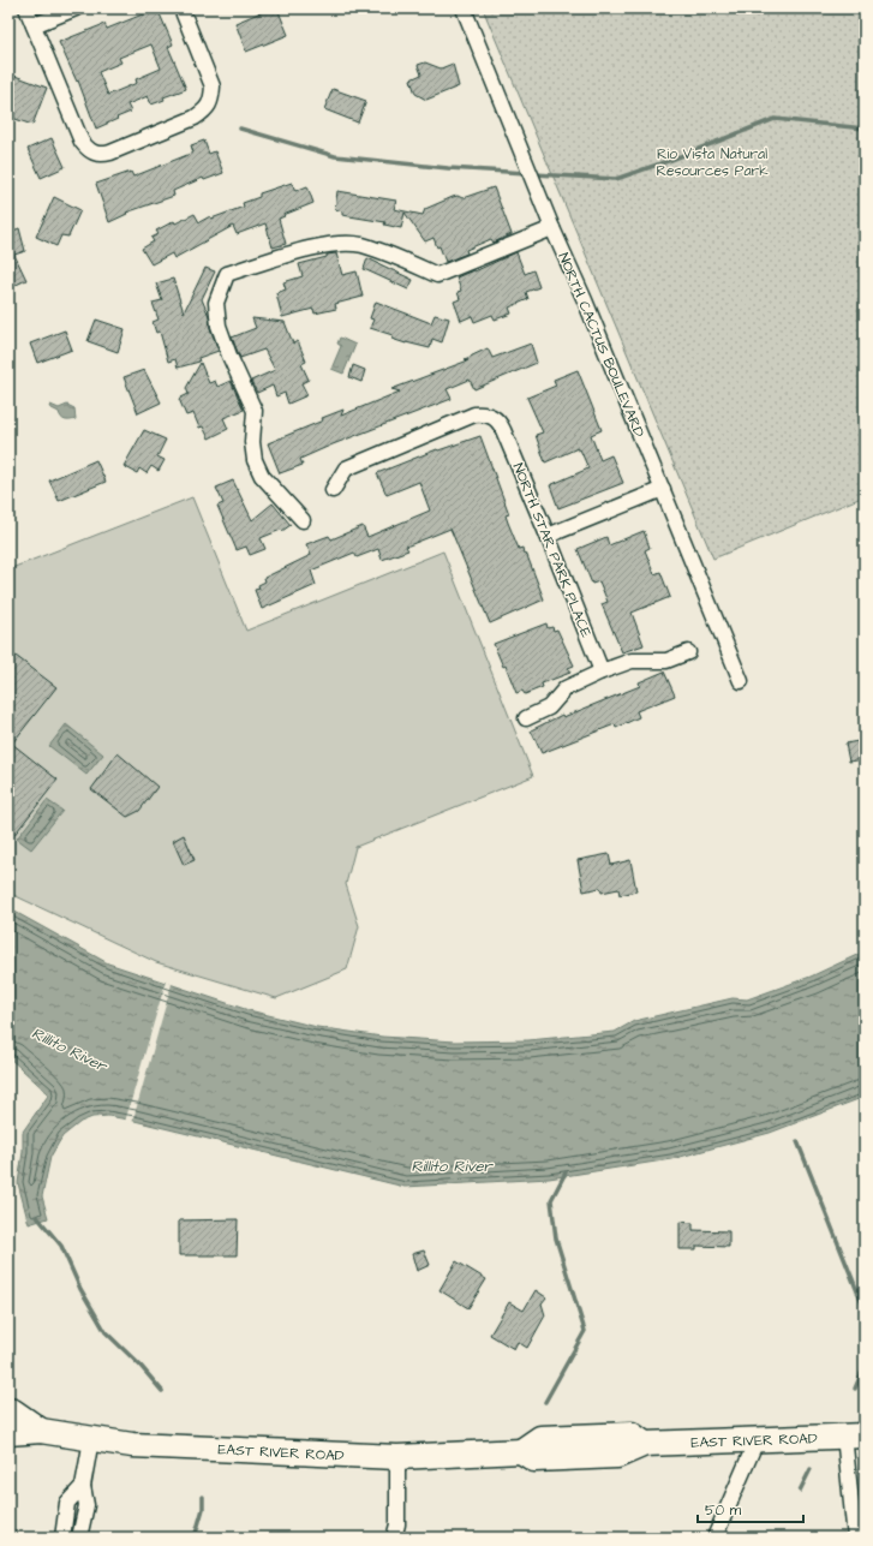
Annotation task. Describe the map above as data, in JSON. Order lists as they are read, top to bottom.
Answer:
{
  "streets": {
    "main road": ["EAST RIVER ROAD"],
    "street": ["NORTH CACTUS BOULEVARD", "NORTH STAR PARK PLACE"]
  },
  "water": ["Rillito River"],
  "parks": ["Rio Vista Natural Resources Park"],
  "scale_bar": "50 m"
}
